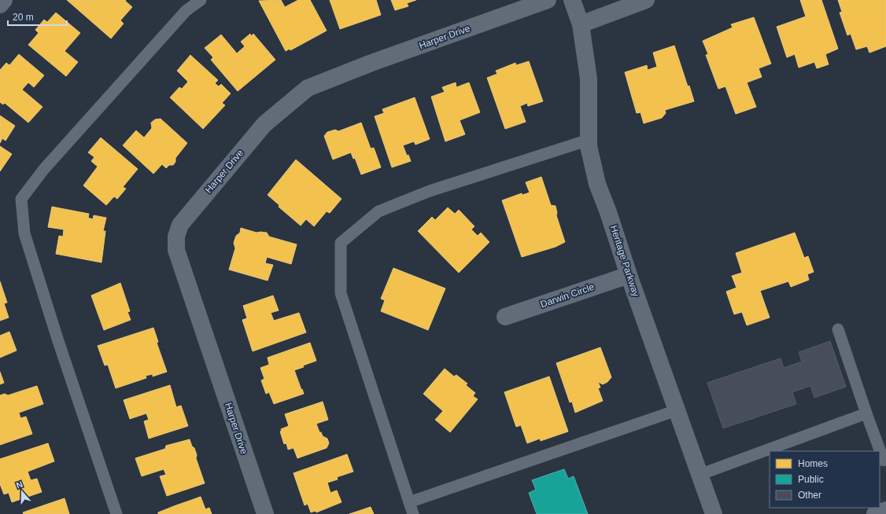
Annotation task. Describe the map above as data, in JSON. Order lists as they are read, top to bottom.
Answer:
{
  "streets": {
    "street": ["Harper Drive", "Heritage Parkway", "Darwin Circle"]
  },
  "crossings": [
    ["Heritage Parkway", "Darwin Circle"]
  ],
  "legend": ["Homes", "Public", "Other"],
  "scale_bar": "20 m",
  "north": "top"
}
